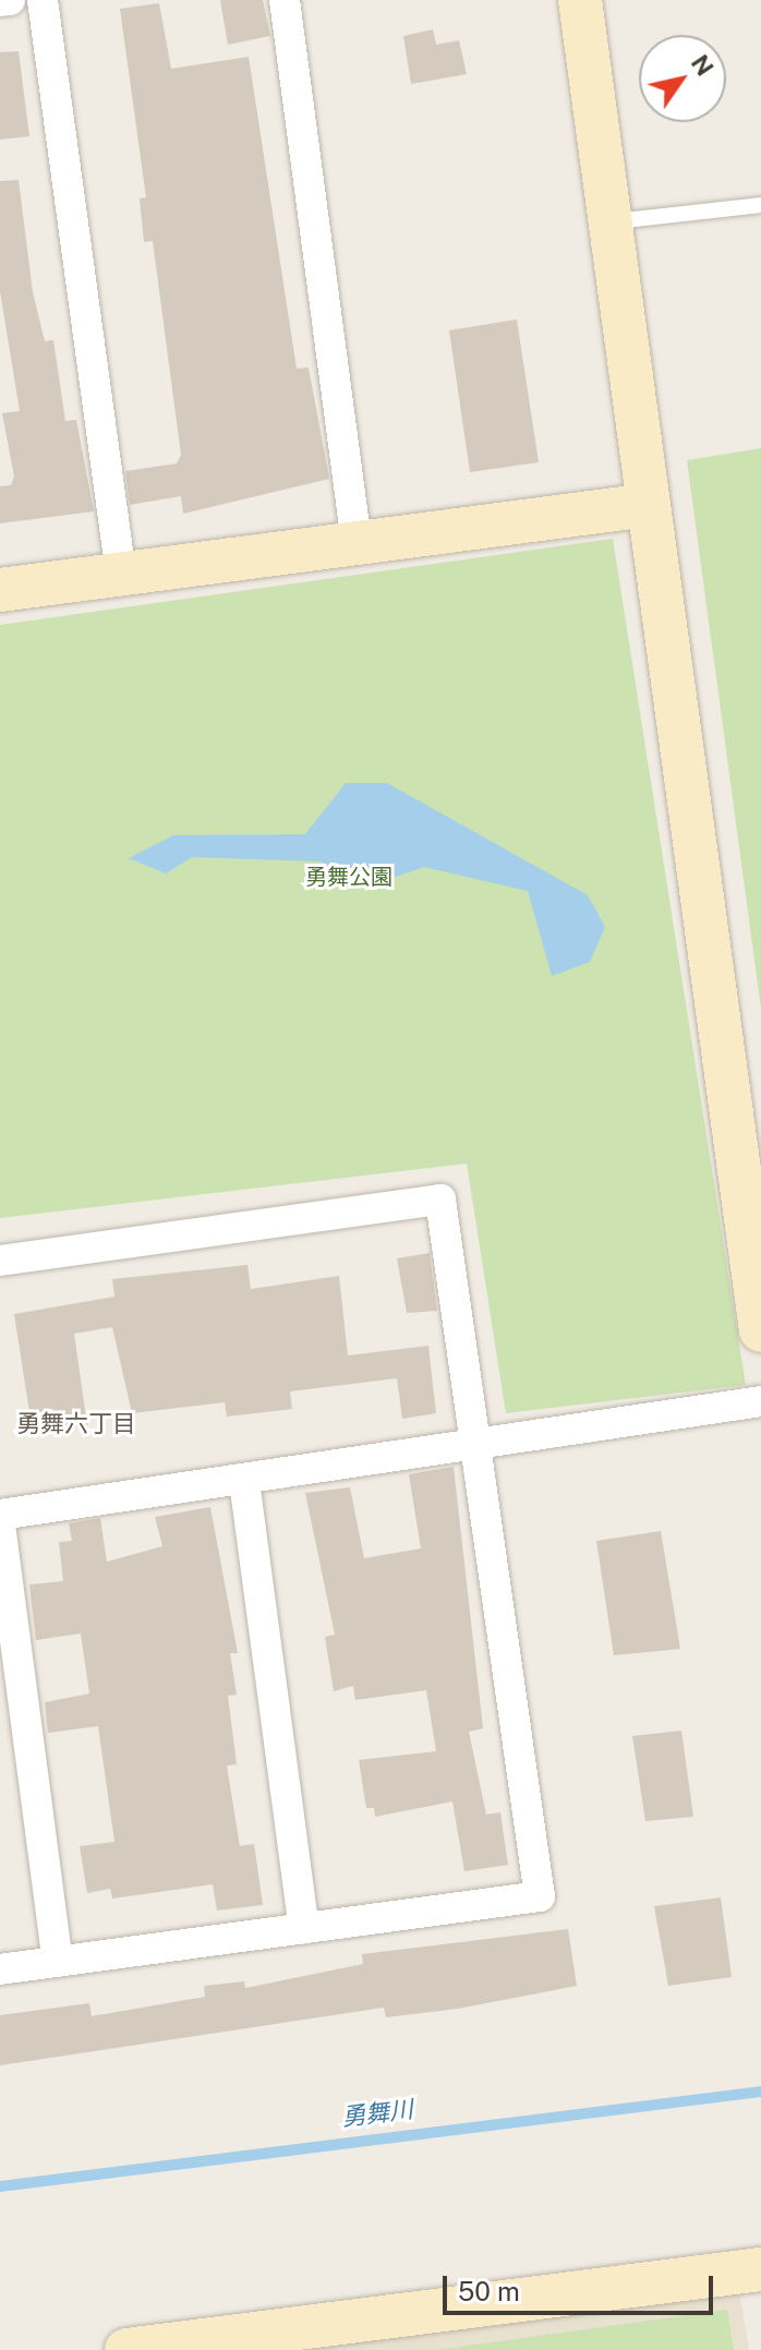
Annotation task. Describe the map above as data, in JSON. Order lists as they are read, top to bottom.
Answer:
{
  "districts": ["勇舞六丁目"],
  "water": ["勇舞川"],
  "parks": ["勇舞公園"],
  "scale_bar": "50 m",
  "north": "top right"
}
